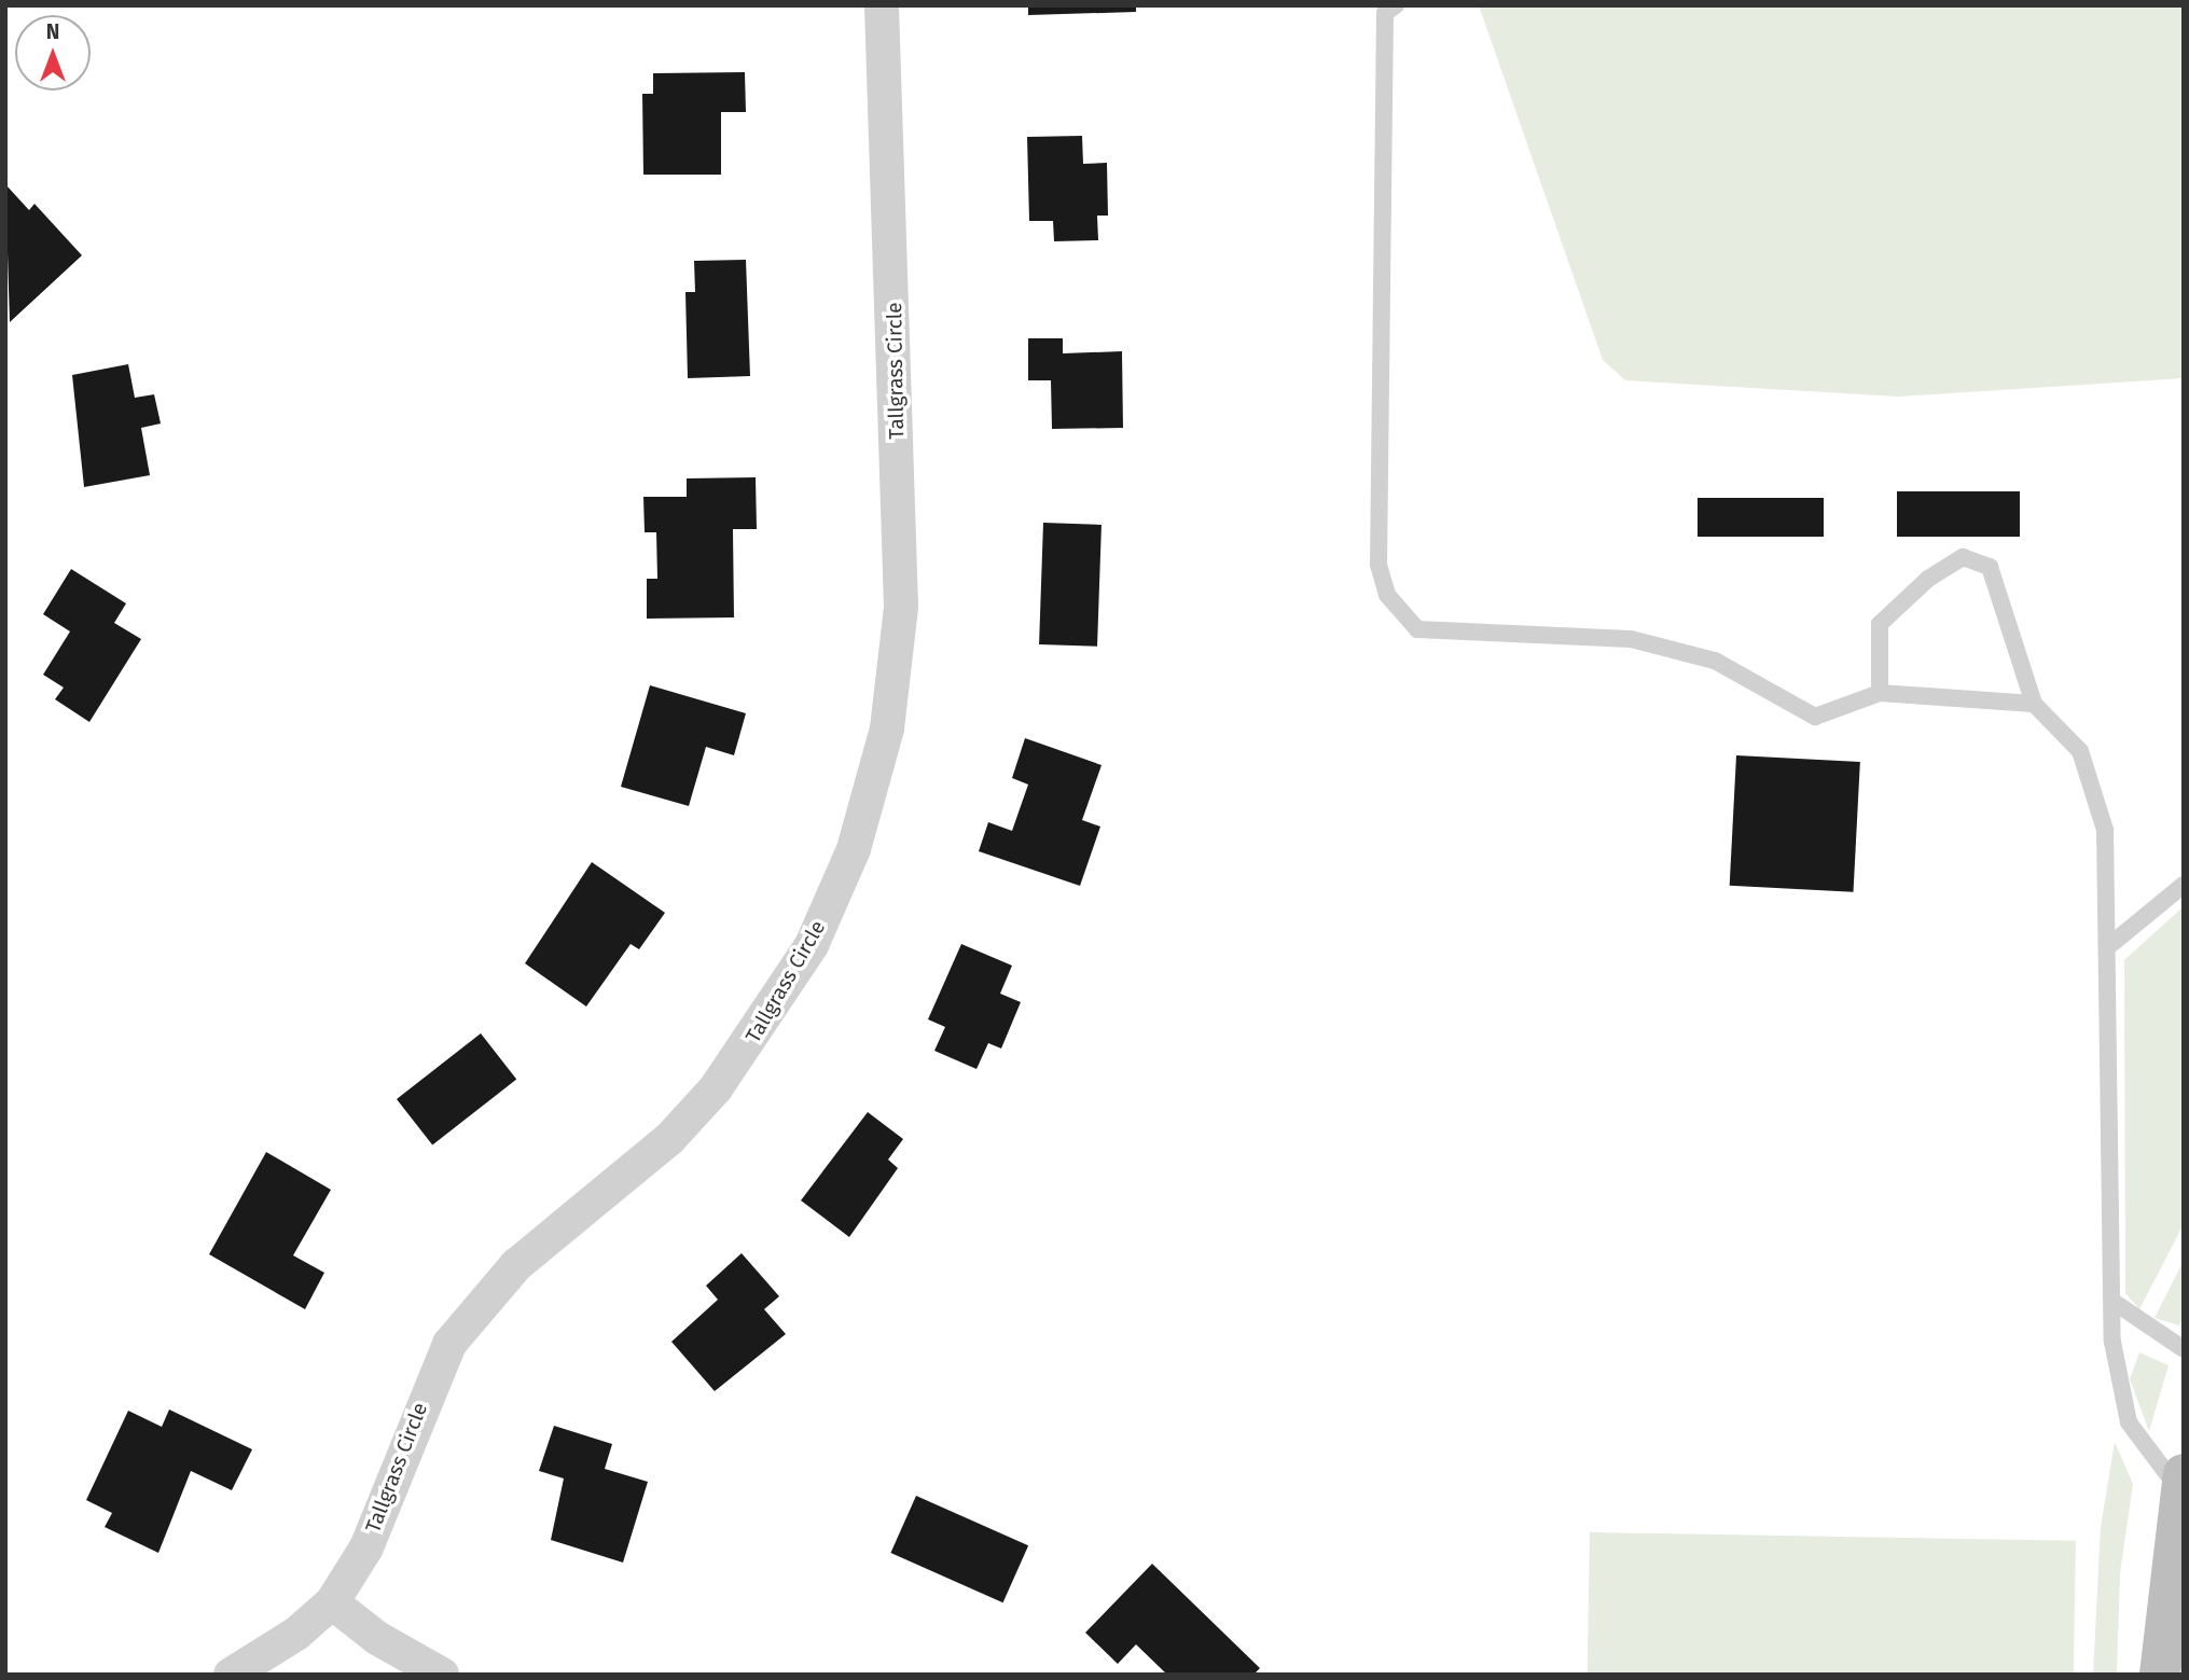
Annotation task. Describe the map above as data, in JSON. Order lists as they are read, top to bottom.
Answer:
{
  "streets": {
    "street": ["Tallgrass Circle"]
  },
  "north": "top"
}
